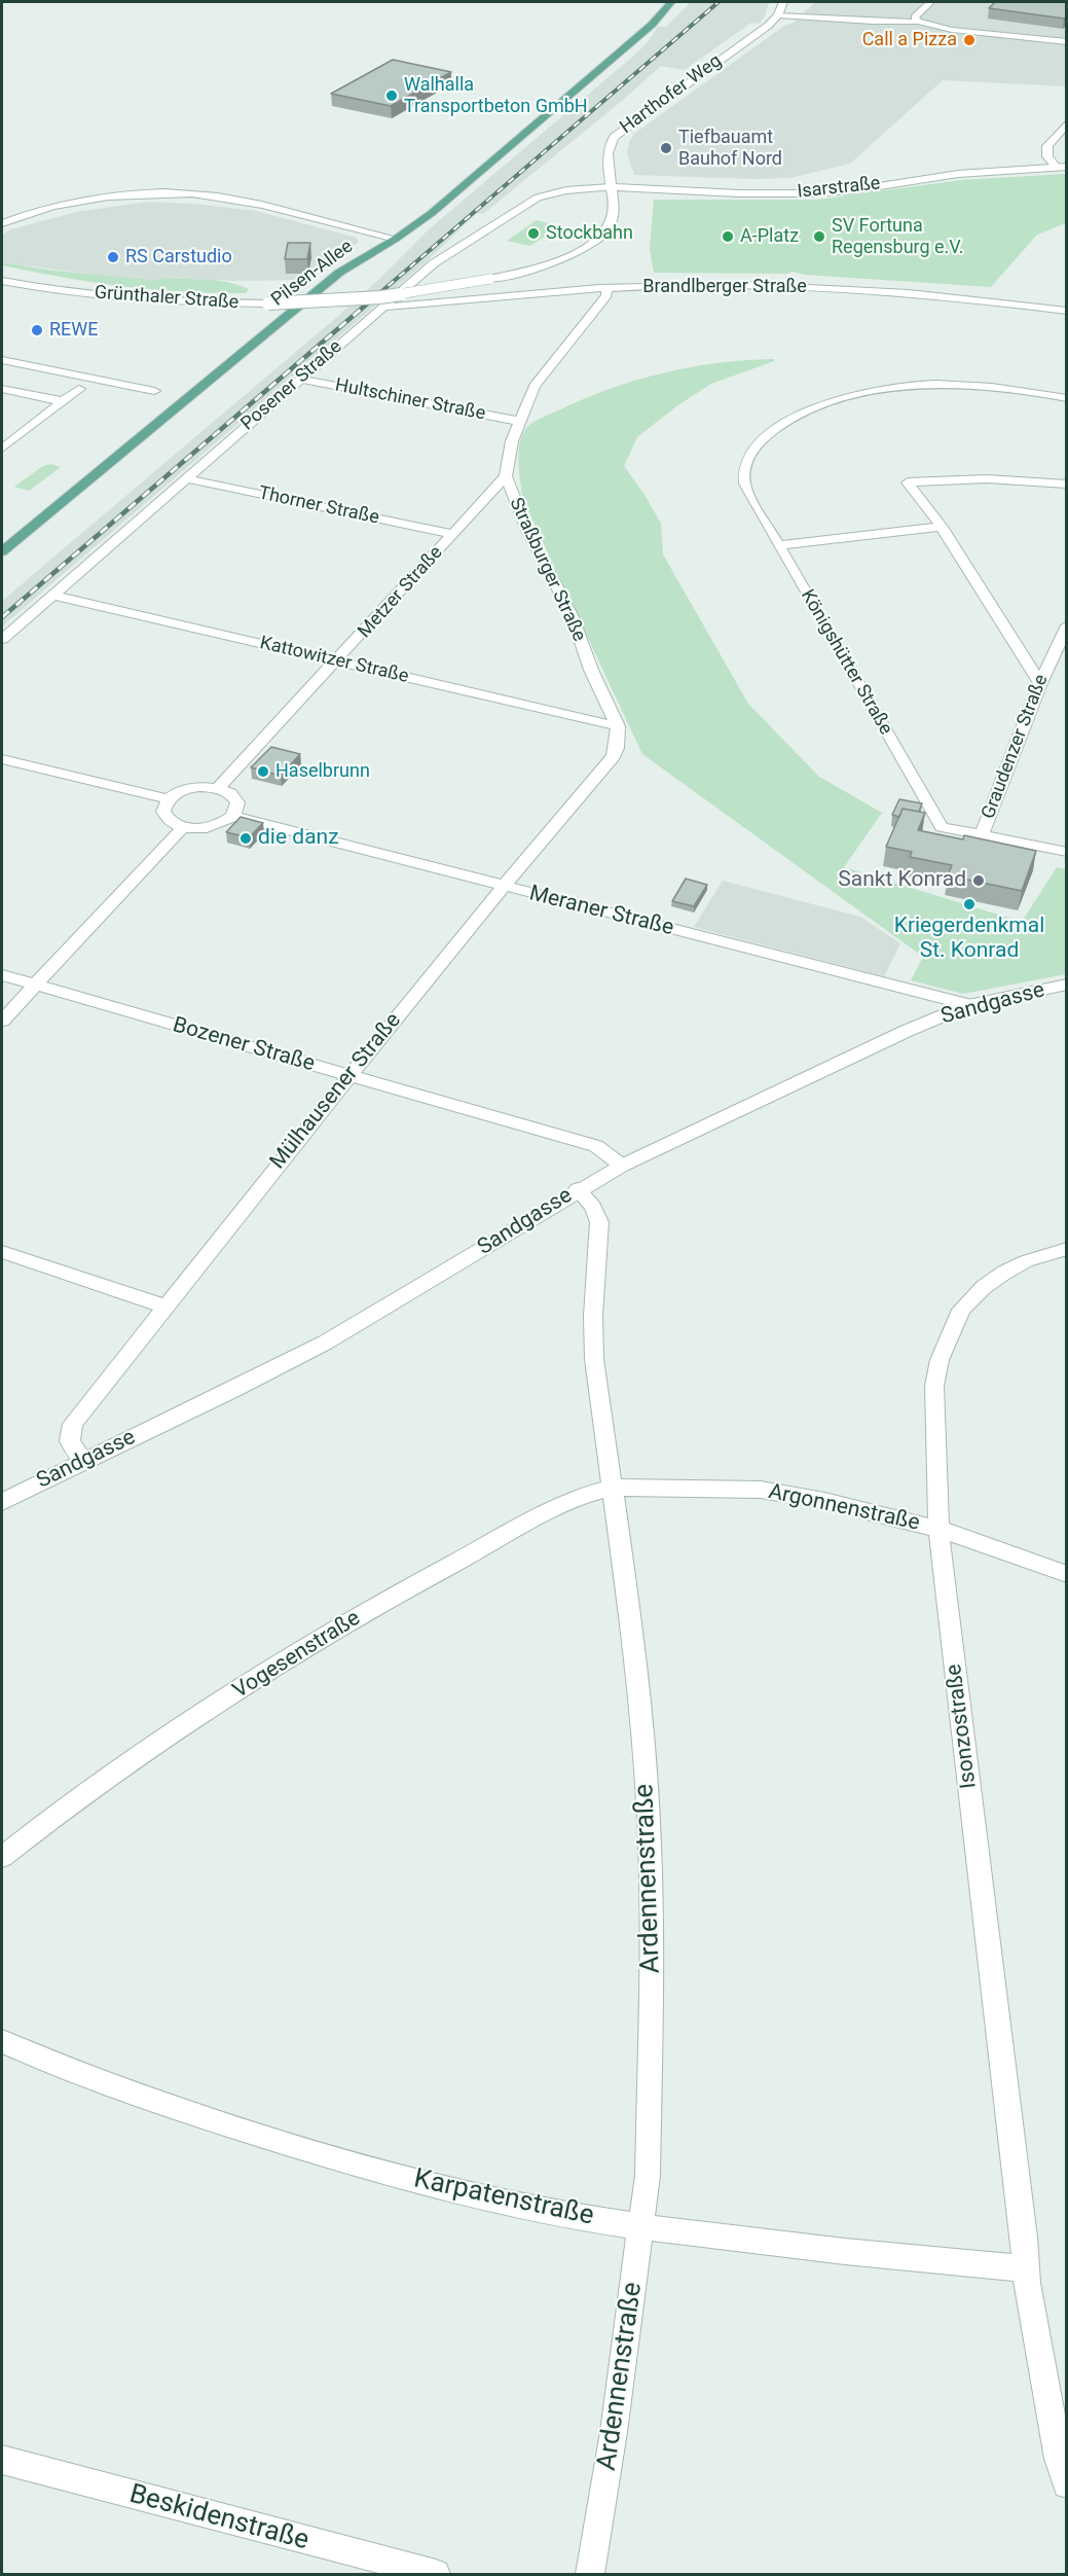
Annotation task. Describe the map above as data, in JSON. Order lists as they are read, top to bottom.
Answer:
{
  "streets": {
    "main road": ["Pilsen-Allee"],
    "street": [
      "Harthofer Weg",
      "Isarstraße",
      "Brandlberger Straße",
      "Grünthaler Straße",
      "Posener Straße",
      "Hultschiner Straße",
      "Thorner Straße",
      "Straßburger Straße",
      "Metzer Straße",
      "Kattowitzer Straße",
      "Königshütter Straße",
      "Graudenzer Straße",
      "Meraner Straße",
      "Sandgasse",
      "Bozener Straße",
      "Mülhausener Straße",
      "Argonnenstraße",
      "Vogesenstraße",
      "Isonzostraße",
      "Ardennenstraße",
      "Karpatenstraße",
      "Beskidenstraße"
    ]
  },
  "crossings": [
    ["Harthofer Weg", "Isarstraße"],
    ["Harthofer Weg", "Grünthaler Straße"],
    ["Harthofer Weg", "Posener Straße"],
    ["Isarstraße", "Posener Straße"],
    ["Brandlberger Straße", "Posener Straße"],
    ["Brandlberger Straße", "Straßburger Straße"],
    ["Posener Straße", "Hultschiner Straße"],
    ["Posener Straße", "Thorner Straße"],
    ["Posener Straße", "Kattowitzer Straße"],
    ["Hultschiner Straße", "Straßburger Straße"],
    ["Thorner Straße", "Metzer Straße"],
    ["Straßburger Straße", "Metzer Straße"],
    ["Straßburger Straße", "Kattowitzer Straße"],
    ["Straßburger Straße", "Mülhausener Straße"],
    ["Metzer Straße", "Kattowitzer Straße"],
    ["Kattowitzer Straße", "Mülhausener Straße"],
    ["Königshütter Straße", "Graudenzer Straße"],
    ["Meraner Straße", "Sandgasse"],
    ["Meraner Straße", "Mülhausener Straße"],
    ["Sandgasse", "Bozener Straße"],
    ["Sandgasse", "Mülhausener Straße"],
    ["Sandgasse", "Ardennenstraße"],
    ["Bozener Straße", "Mülhausener Straße"],
    ["Argonnenstraße", "Vogesenstraße"],
    ["Argonnenstraße", "Isonzostraße"],
    ["Argonnenstraße", "Ardennenstraße"],
    ["Vogesenstraße", "Ardennenstraße"],
    ["Isonzostraße", "Karpatenstraße"],
    ["Ardennenstraße", "Karpatenstraße"]
  ],
  "places": [
    "Call a Pizza",
    "Walhalla Transportbeton GmbH",
    "Tiefbauamt Bauhof Nord",
    "Stockbahn",
    "A-Platz",
    "SV Fortuna Regensburg e.V.",
    "RS Carstudio",
    "REWE",
    "Haselbrunn",
    "die danz",
    "Sankt Konrad",
    "Kriegerdenkmal St. Konrad"
  ]
}
